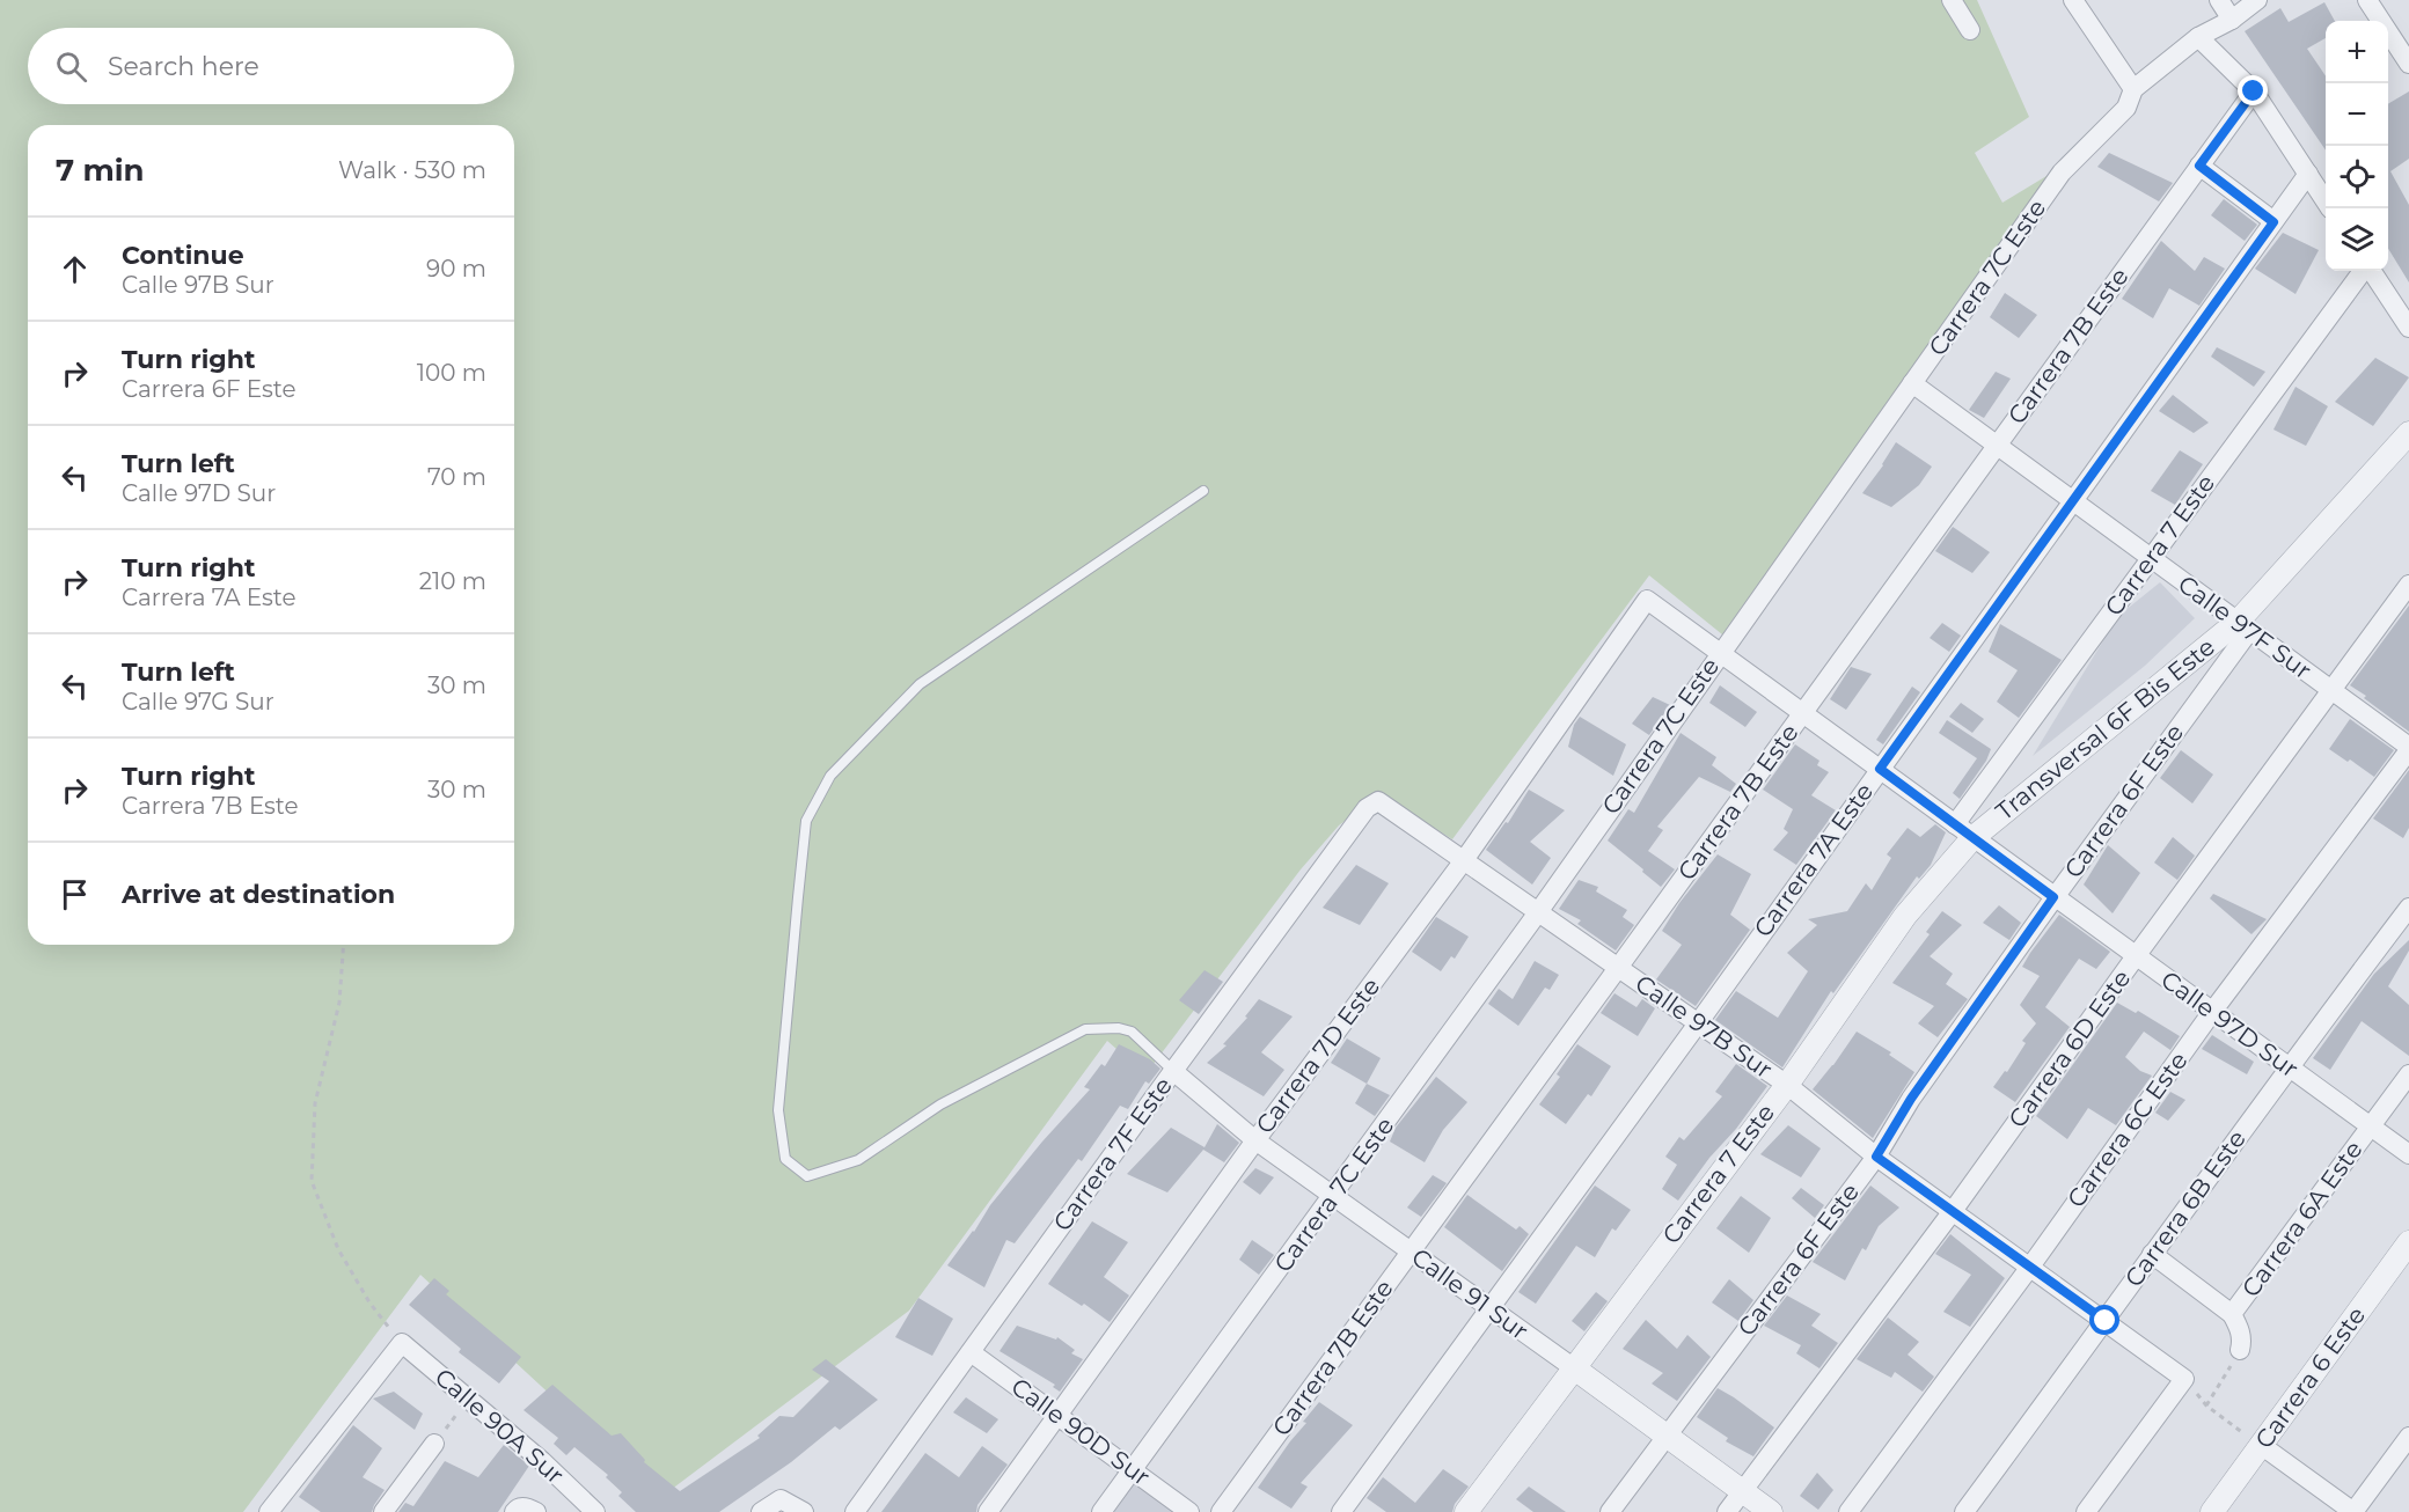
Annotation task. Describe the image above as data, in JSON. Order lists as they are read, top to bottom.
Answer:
{
  "streets": {
    "street": [
      "Carrera 7C Este",
      "Carrera 7B Este",
      "Carrera 7 Este",
      "Calle 97F Sur",
      "Transversal 6F Bis Este",
      "Carrera 6F Este",
      "Carrera 7A Este",
      "Calle 97D Sur",
      "Calle 97B Sur",
      "Carrera 6D Este",
      "Carrera 7D Este",
      "Carrera 6C Este",
      "Carrera 7F Este",
      "Carrera 6B Este",
      "Carrera 6A Este",
      "Calle 91 Sur",
      "Carrera 6 Este",
      "Calle 90A Sur",
      "Calle 90D Sur"
    ]
  },
  "crossings": [
    ["Carrera 7C Este", "Calle 97F Sur"],
    ["Carrera 7C Este", "Calle 97D Sur"],
    ["Carrera 7C Este", "Calle 97B Sur"],
    ["Carrera 7C Este", "Calle 91 Sur"],
    ["Carrera 7C Este", "Calle 90D Sur"],
    ["Carrera 7B Este", "Calle 97F Sur"],
    ["Carrera 7B Este", "Calle 97D Sur"],
    ["Carrera 7B Este", "Calle 97B Sur"],
    ["Carrera 7B Este", "Calle 91 Sur"],
    ["Carrera 7 Este", "Calle 97F Sur"],
    ["Carrera 7 Este", "Transversal 6F Bis Este"],
    ["Carrera 7 Este", "Calle 97D Sur"],
    ["Carrera 7 Este", "Calle 97B Sur"],
    ["Carrera 7 Este", "Calle 91 Sur"],
    ["Calle 97F Sur", "Transversal 6F Bis Este"],
    ["Calle 97F Sur", "Carrera 6F Este"],
    ["Calle 97F Sur", "Carrera 7A Este"],
    ["Calle 97F Sur", "Carrera 6D Este"],
    ["Calle 97F Sur", "Carrera 6C Este"],
    ["Transversal 6F Bis Este", "Carrera 6F Este"],
    ["Transversal 6F Bis Este", "Calle 97D Sur"],
    ["Carrera 6F Este", "Calle 97D Sur"],
    ["Carrera 6F Este", "Calle 97B Sur"],
    ["Carrera 6F Este", "Calle 91 Sur"],
    ["Carrera 7A Este", "Calle 97D Sur"],
    ["Carrera 7A Este", "Calle 97B Sur"],
    ["Carrera 7A Este", "Calle 91 Sur"],
    ["Calle 97D Sur", "Carrera 6D Este"],
    ["Calle 97D Sur", "Carrera 7D Este"],
    ["Calle 97D Sur", "Carrera 6C Este"],
    ["Calle 97D Sur", "Carrera 6B Este"],
    ["Calle 97D Sur", "Carrera 6A Este"],
    ["Calle 97B Sur", "Carrera 6D Este"],
    ["Calle 97B Sur", "Carrera 7D Este"],
    ["Calle 97B Sur", "Carrera 6C Este"],
    ["Calle 97B Sur", "Carrera 7F Este"],
    ["Calle 97B Sur", "Carrera 6B Este"],
    ["Carrera 6D Este", "Calle 91 Sur"],
    ["Carrera 7D Este", "Calle 91 Sur"],
    ["Carrera 7D Este", "Calle 90D Sur"],
    ["Carrera 7F Este", "Calle 91 Sur"],
    ["Carrera 7F Este", "Calle 90D Sur"]
  ],
  "page": {
    "map_buttons": ["+", "−"],
    "search": "Search here",
    "heading": ["7 min", "Walk · 530 m"],
    "list": [
      ["Continue", "Calle 97B Sur", "90 m"],
      ["Turn right", "Carrera 6F Este", "100 m"],
      ["Turn left", "Calle 97D Sur", "70 m"],
      ["Turn right", "Carrera 7A Este", "210 m"],
      ["Turn left", "Calle 97G Sur", "30 m"],
      ["Turn right", "Carrera 7B Este", "30 m"],
      "Arrive at destination"
    ]
  }
}
